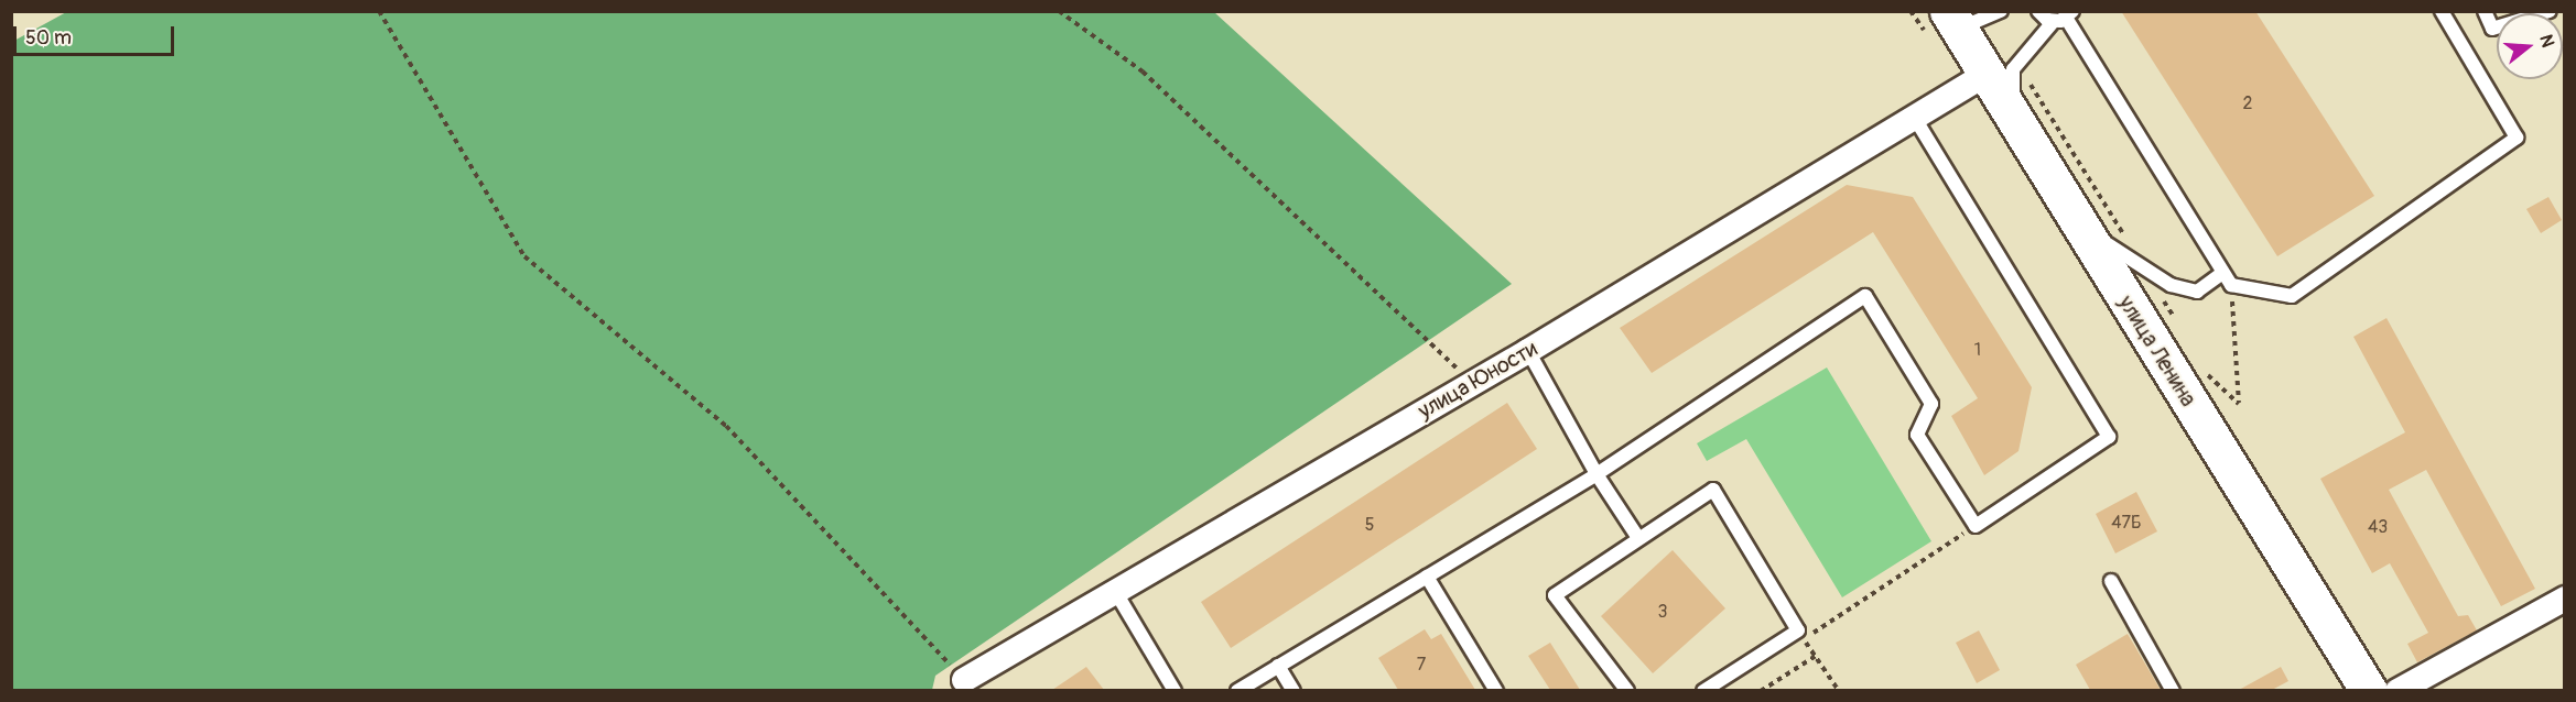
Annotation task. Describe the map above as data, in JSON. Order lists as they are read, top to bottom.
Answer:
{
  "streets": {
    "main road": ["улица Ленина"],
    "street": ["улица Юности"]
  },
  "crossings": [
    ["улица Ленина", "улица Юности"]
  ],
  "house_numbers": [
    "2",
    "1",
    "47Б",
    "5",
    "43",
    "3",
    "7"
  ],
  "scale_bar": "50 m",
  "north": "right"
}
